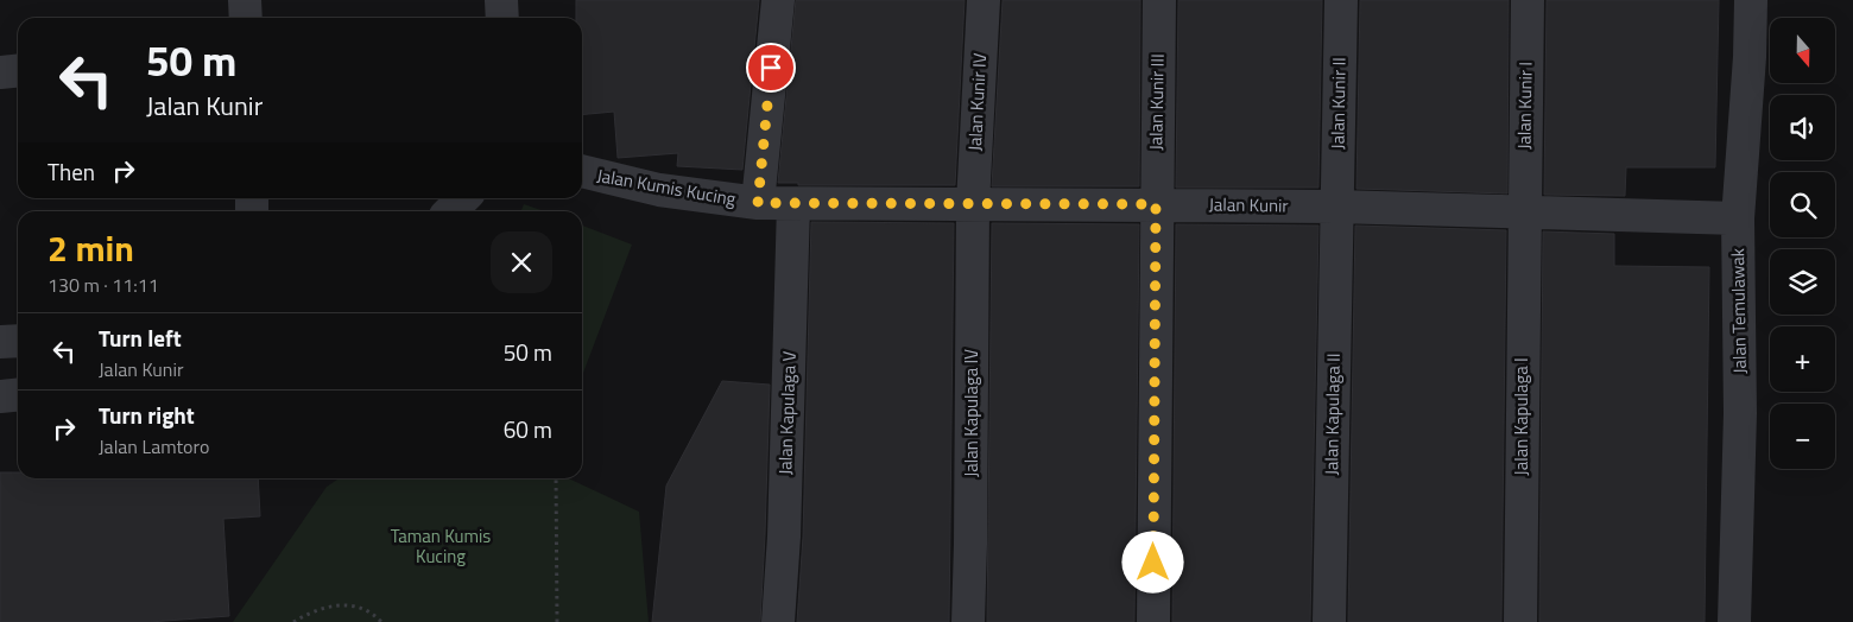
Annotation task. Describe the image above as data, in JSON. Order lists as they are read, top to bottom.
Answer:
{
  "streets": {
    "street": [
      "Jalan Kunir IV",
      "Jalan Kunir III",
      "Jalan Kunir II",
      "Jalan Kunir I",
      "Jalan Kumis Kucing",
      "Jalan Kunir",
      "Jalan Temulawak",
      "Jalan Kapulaga V",
      "Jalan Kapulaga IV",
      "Jalan Kapulaga II",
      "Jalan Kapulaga I"
    ]
  },
  "crossings": [
    ["Jalan Kunir IV", "Jalan Kunir"],
    ["Jalan Kunir IV", "Jalan Kapulaga IV"],
    ["Jalan Kunir III", "Jalan Kunir"],
    ["Jalan Kunir II", "Jalan Kunir"],
    ["Jalan Kunir II", "Jalan Kapulaga II"],
    ["Jalan Kunir I", "Jalan Kunir"],
    ["Jalan Kunir I", "Jalan Kapulaga I"],
    ["Jalan Kumis Kucing", "Jalan Kunir"],
    ["Jalan Kunir", "Jalan Temulawak"],
    ["Jalan Kunir", "Jalan Kapulaga V"],
    ["Jalan Kunir", "Jalan Kapulaga IV"],
    ["Jalan Kunir", "Jalan Kapulaga II"],
    ["Jalan Kunir", "Jalan Kapulaga I"]
  ],
  "parks": ["Taman Kumis Kucing"],
  "north": "bottom",
  "page": {
    "map_buttons": ["+", "−"],
    "turn": ["50 m", "Jalan Kunir"],
    "then": "Then",
    "heading": ["2 min", "130 m · 11:11"],
    "list": [
      {
        "name": "Turn left",
        "note": "Jalan Kunir",
        "value": "50 m"
      },
      {
        "name": "Turn right",
        "note": "Jalan Lamtoro",
        "value": "60 m"
      }
    ]
  }
}
